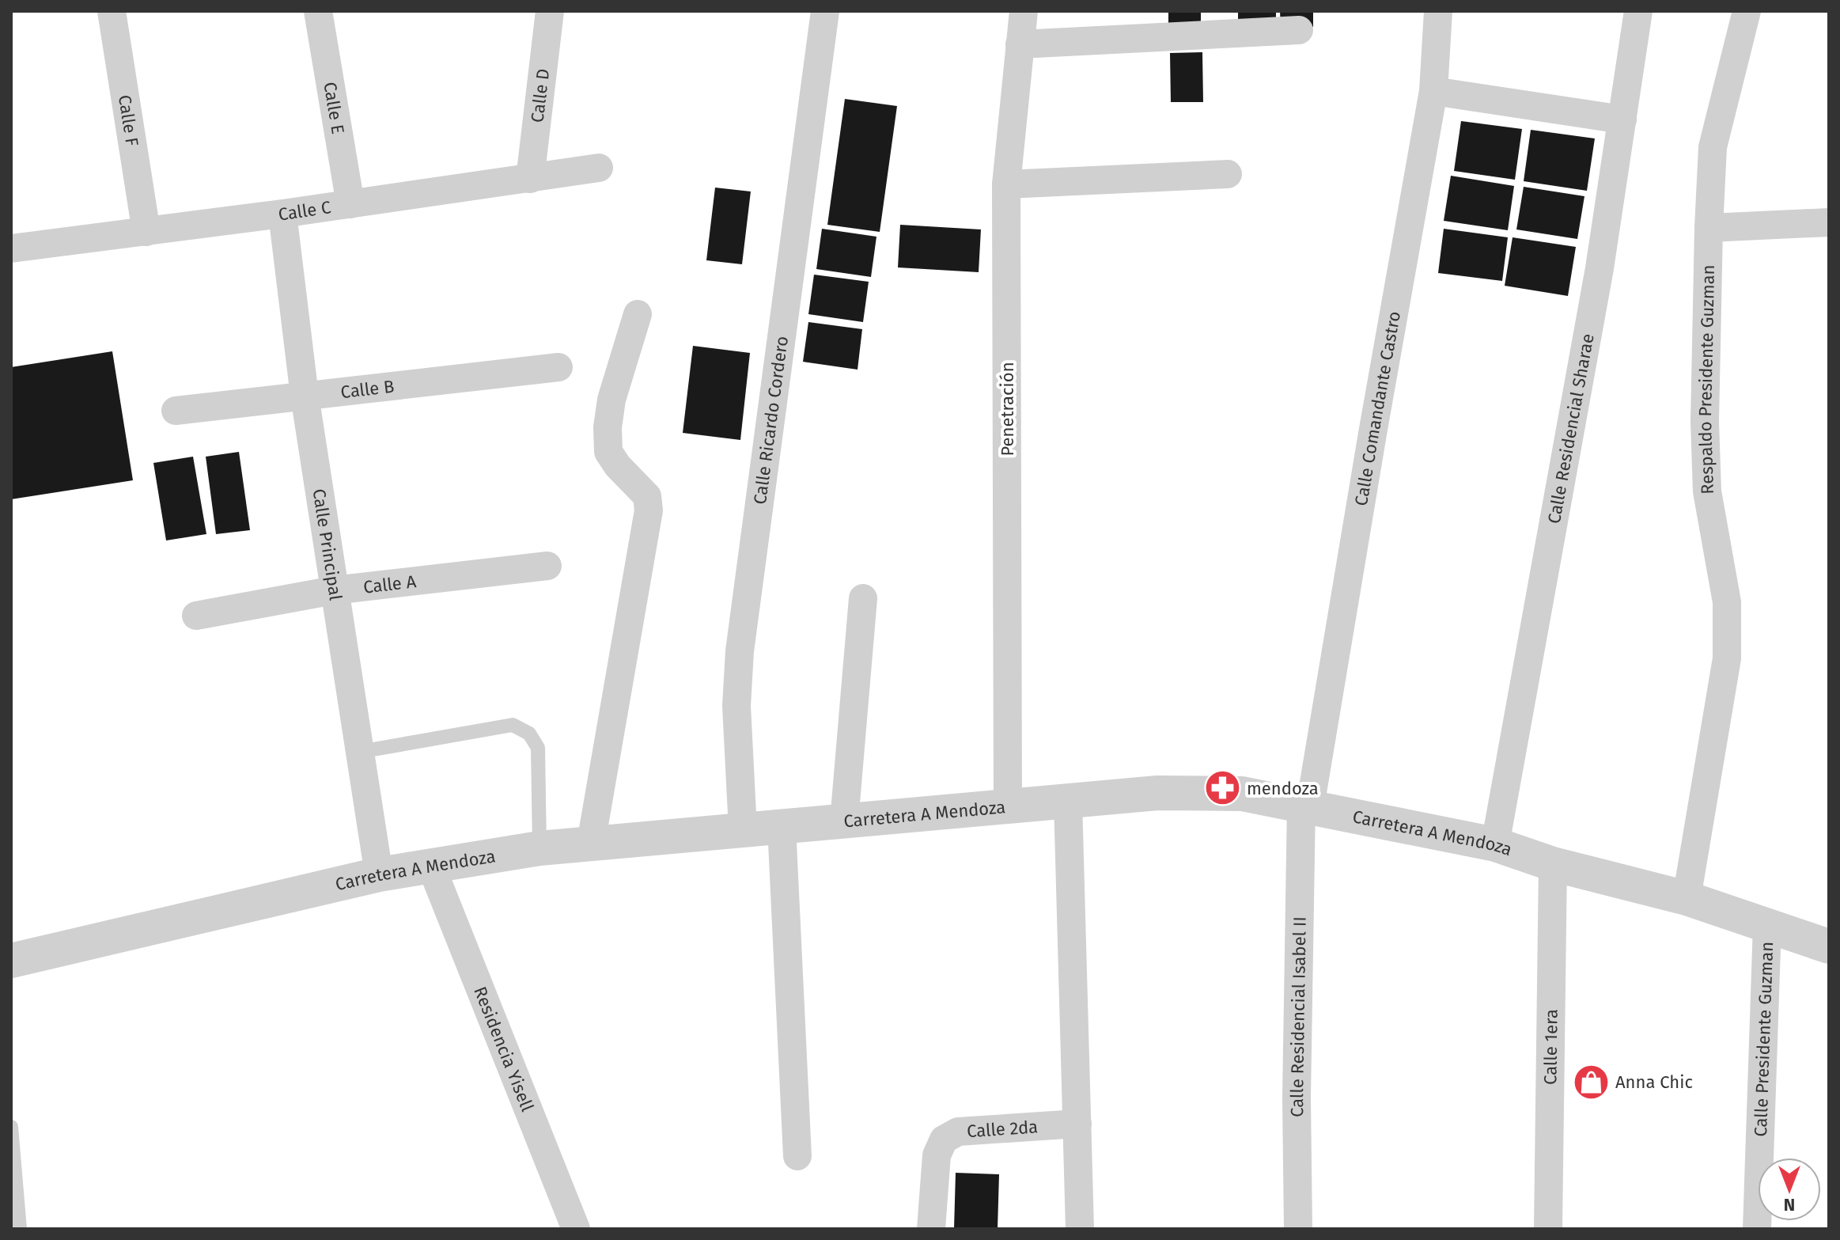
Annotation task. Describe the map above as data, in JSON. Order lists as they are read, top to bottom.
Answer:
{
  "streets": {
    "street": [
      "Calle D",
      "Calle E",
      "Calle F",
      "Calle C",
      "Respaldo Presidente Guzman",
      "Calle B",
      "Penetración",
      "Calle Comandante Castro",
      "Calle Ricardo Cordero",
      "Calle Residencial Sharae",
      "Calle Principal",
      "Calle A",
      "Carretera A Mendoza",
      "Calle Residencial Isabel II",
      "Calle Presidente Guzman",
      "Calle 1era",
      "Residencia Yisell",
      "Calle 2da"
    ]
  },
  "crossings": [
    ["Calle D", "Calle C"],
    ["Calle E", "Calle C"],
    ["Calle F", "Calle C"],
    ["Calle C", "Calle Principal"],
    ["Respaldo Presidente Guzman", "Carretera A Mendoza"],
    ["Calle B", "Calle Principal"],
    ["Penetración", "Carretera A Mendoza"],
    ["Calle Comandante Castro", "Carretera A Mendoza"],
    ["Calle Comandante Castro", "Calle Residencial Isabel II"],
    ["Calle Ricardo Cordero", "Carretera A Mendoza"],
    ["Calle Residencial Sharae", "Carretera A Mendoza"],
    ["Calle Principal", "Calle A"],
    ["Calle Principal", "Carretera A Mendoza"],
    ["Carretera A Mendoza", "Calle Residencial Isabel II"],
    ["Carretera A Mendoza", "Calle Presidente Guzman"],
    ["Carretera A Mendoza", "Calle 1era"],
    ["Carretera A Mendoza", "Residencia Yisell"]
  ],
  "places": {
    "pharmacy": ["mendoza"],
    "shop": ["Anna Chic"]
  },
  "north": "bottom"
}
